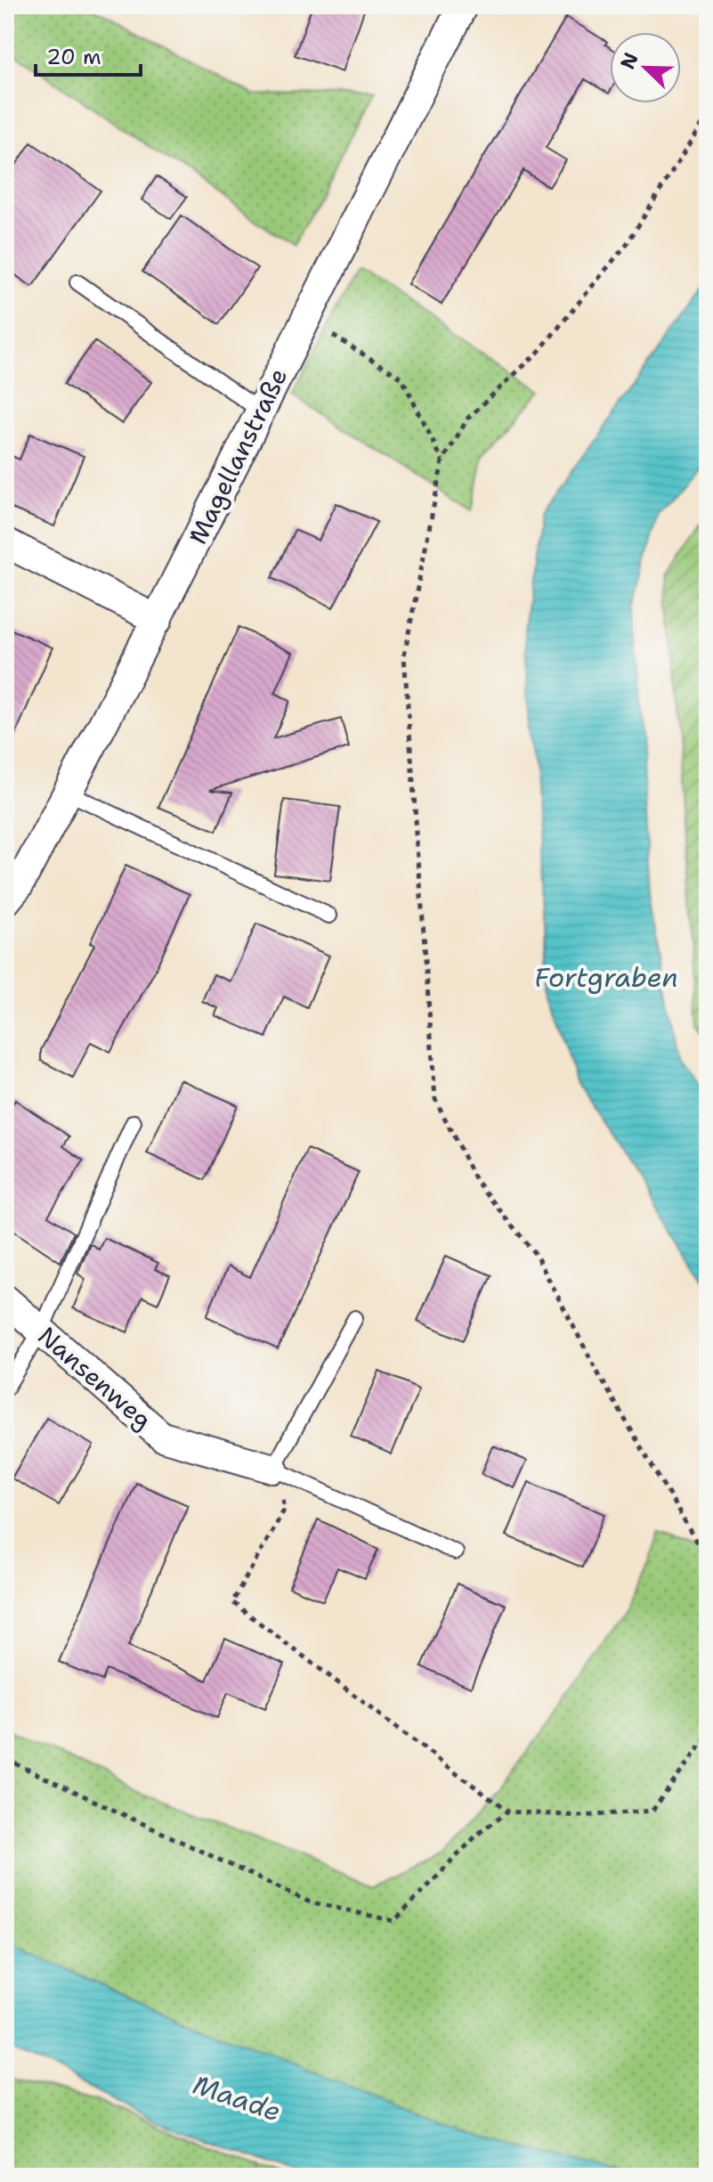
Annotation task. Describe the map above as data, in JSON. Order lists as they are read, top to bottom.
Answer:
{
  "streets": {
    "street": ["Magellanstraße", "Nansenweg"]
  },
  "water": ["Fortgraben", "Maade"],
  "scale_bar": "20 m",
  "north": "top left"
}
